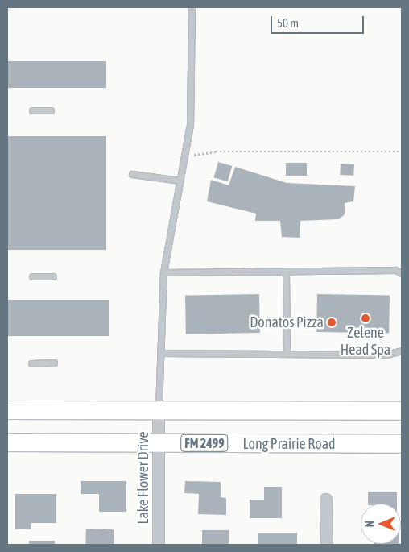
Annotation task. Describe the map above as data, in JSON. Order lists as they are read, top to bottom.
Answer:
{
  "streets": {
    "main road": ["FM 2499", "Long Prairie Road"],
    "street": ["Lake Flower Drive"]
  },
  "crossings": [
    ["Long Prairie Road", "Lake Flower Drive"]
  ],
  "places": ["Zelene Head Spa", "Donatos Pizza"],
  "scale_bar": "50 m",
  "north": "left"
}
